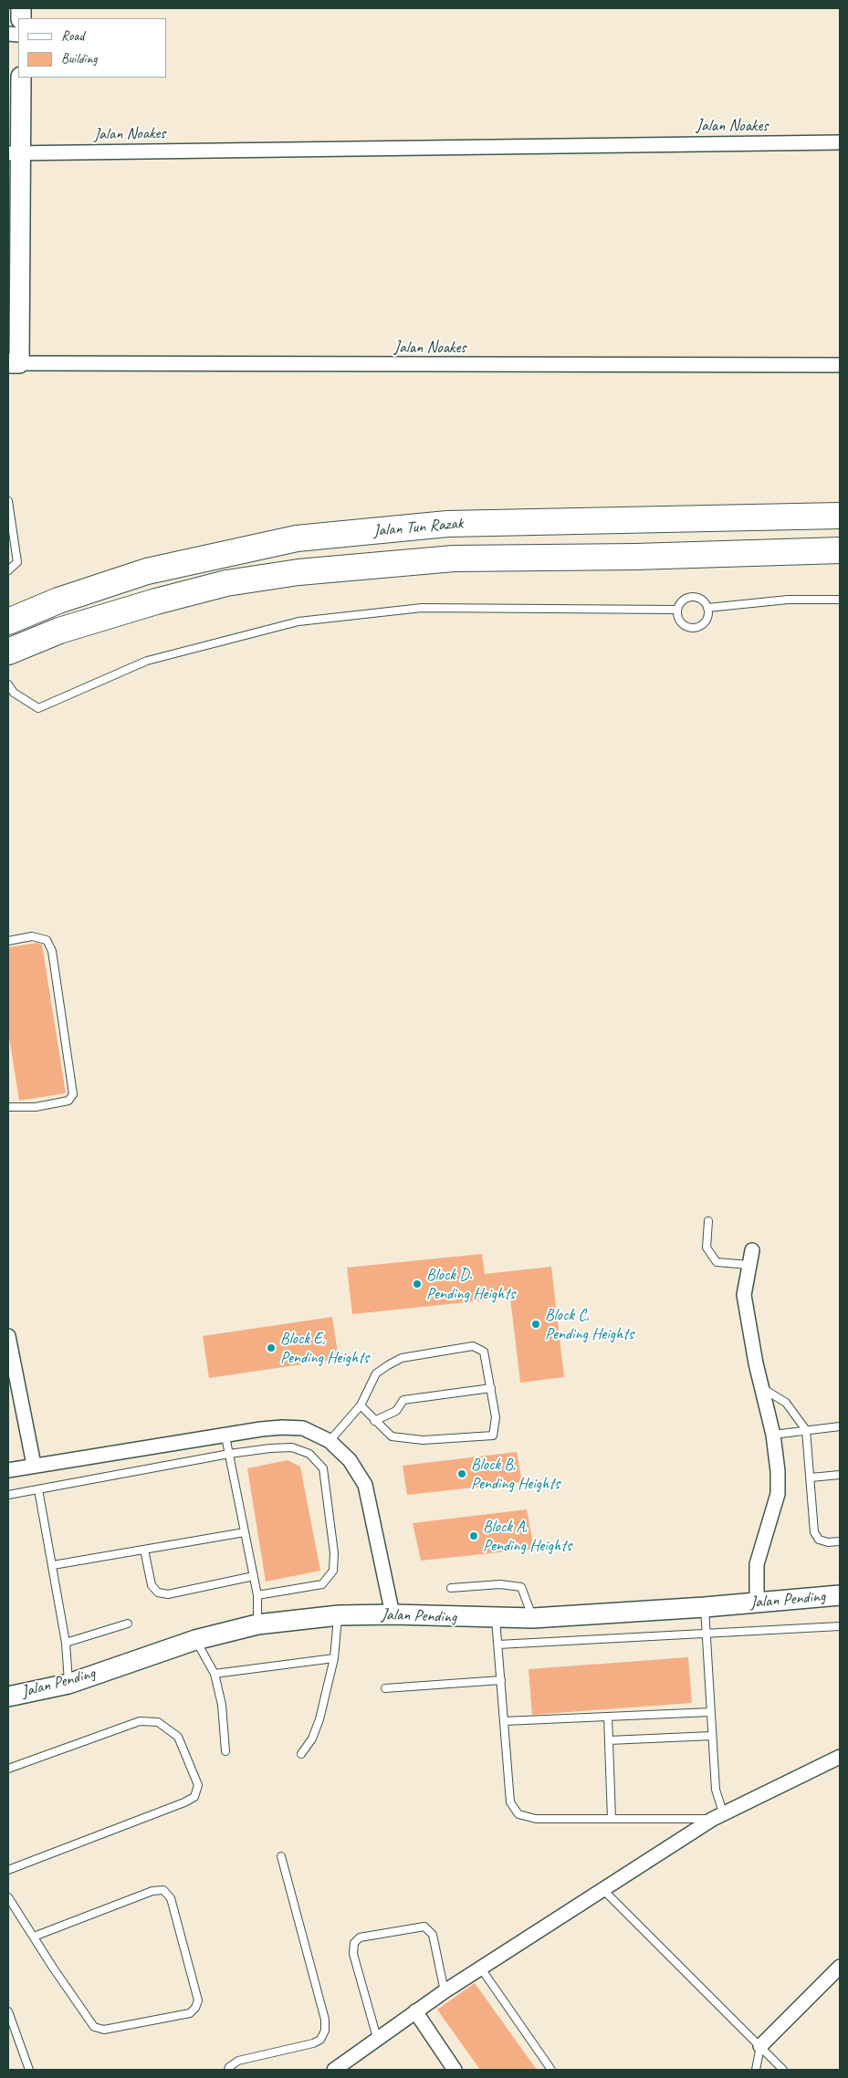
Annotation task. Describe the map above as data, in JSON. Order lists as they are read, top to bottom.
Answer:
{
  "streets": {
    "highway": ["Jalan Tun Razak"],
    "street": ["Jalan Noakes", "Jalan Pending"]
  },
  "places": [
    "Block D. Pending Heights",
    "Block C, Pending Heights",
    "Block E, Pending Heights",
    "Block B, Pending Heights",
    "Block A, Pending Heights"
  ],
  "legend": ["Road", "Building"]
}
